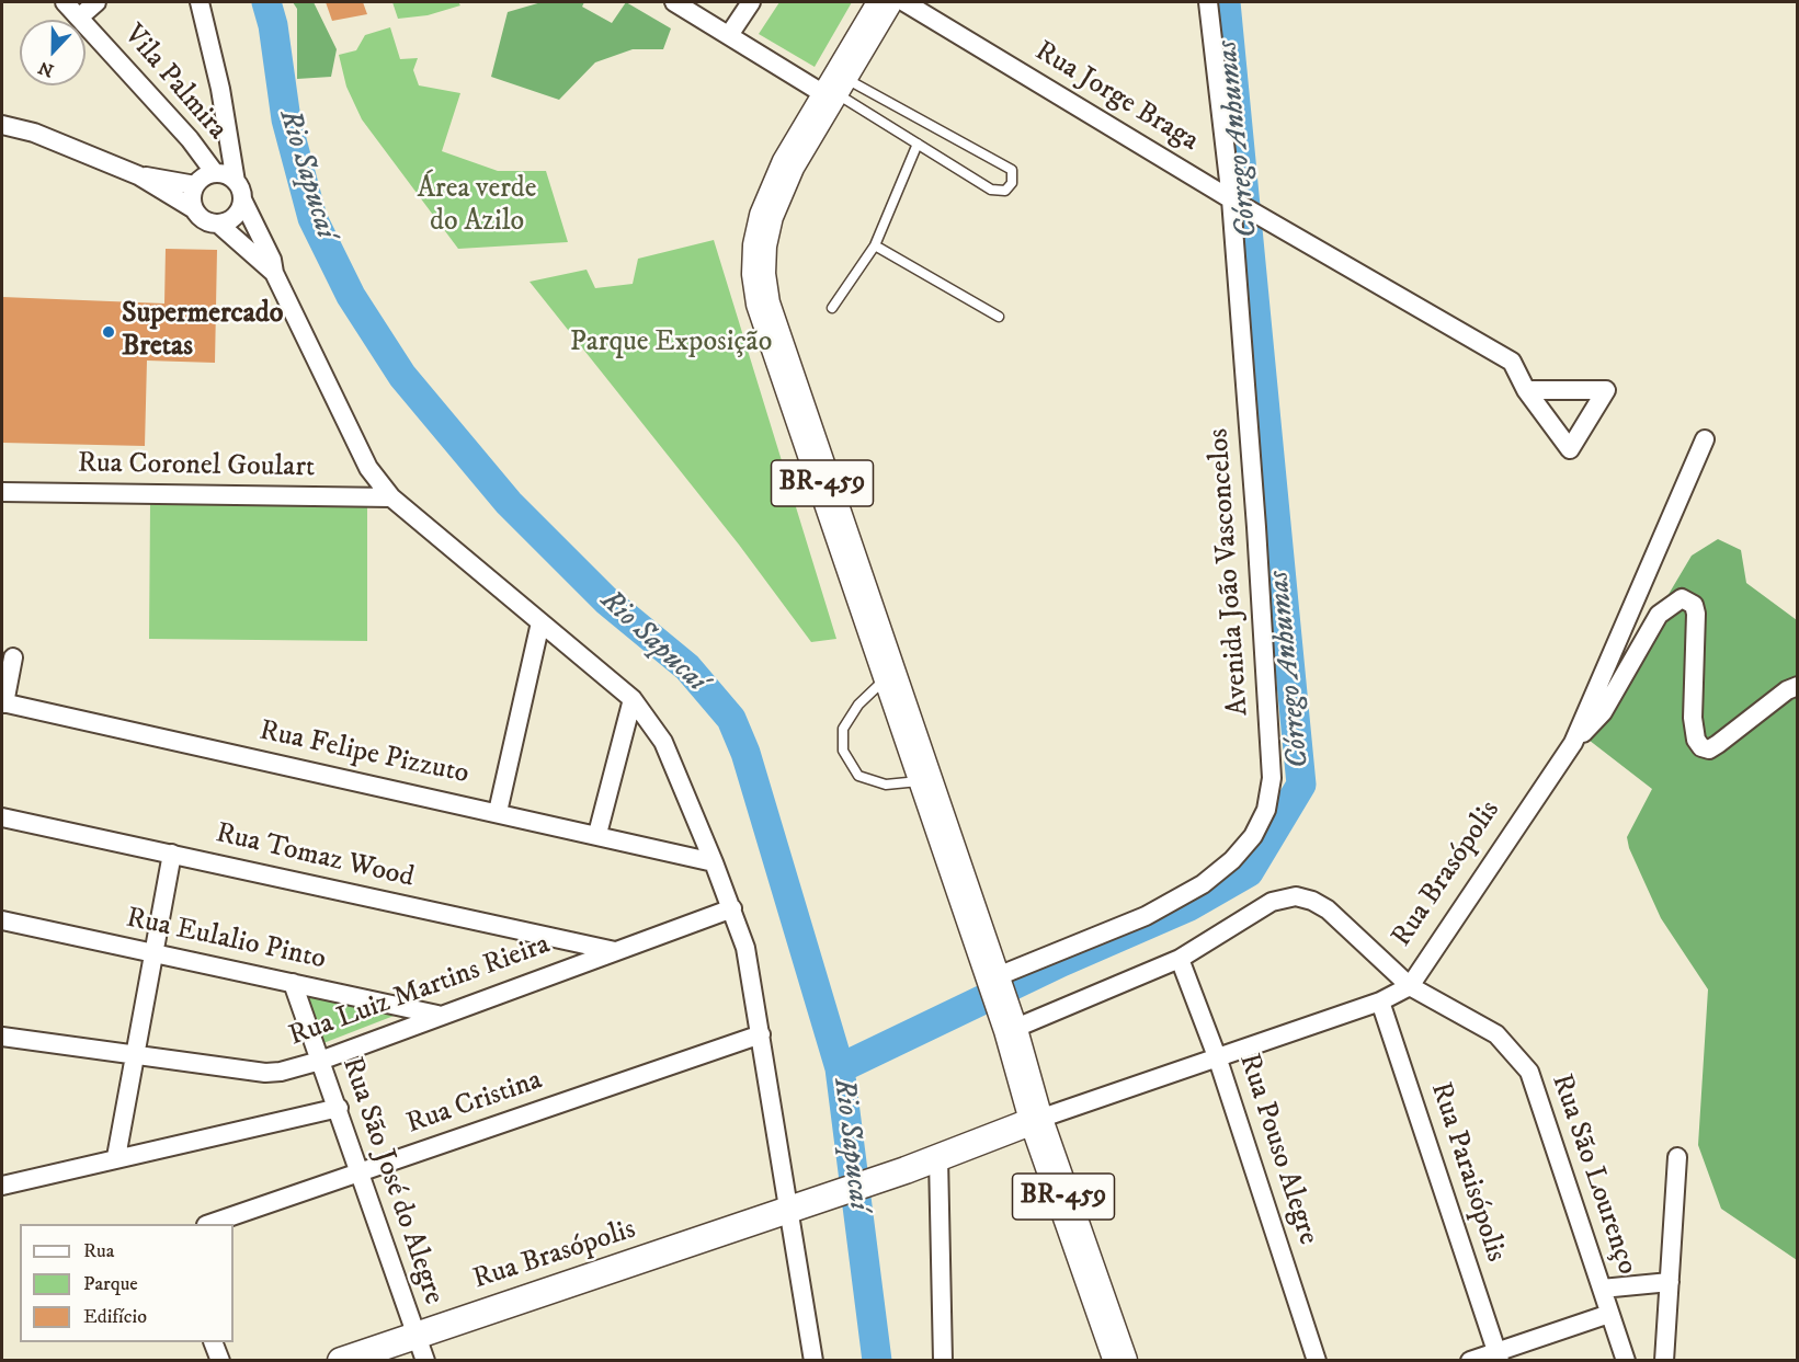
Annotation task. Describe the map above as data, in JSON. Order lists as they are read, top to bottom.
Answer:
{
  "streets": {
    "highway": ["BR-459"],
    "street": [
      "Vila Palmira",
      "Rua Jorge Braga",
      "Rua Coronel Goulart",
      "Avenida João Vasconcelos",
      "Rua Felipe Pizzuto",
      "Rua Tomaz Wood",
      "Rua Brasópolis",
      "Rua Eulalio Pinto",
      "Rua Luiz Martins Rieira",
      "Rua Cristina",
      "Rua Pouso Alegre",
      "Rua Paraisópolis",
      "Rua São Lourenço",
      "Rua São José do Alegre"
    ]
  },
  "crossings": [
    ["Rua Jorge Braga", "Avenida João Vasconcelos"],
    ["BR-459", "Avenida João Vasconcelos"],
    ["BR-459", "Rua Brasópolis"],
    ["BR-459", "Rua São Lourenço"],
    ["Avenida João Vasconcelos", "Rua São Lourenço"],
    ["Rua Tomaz Wood", "Rua Luiz Martins Rieira"],
    ["Rua Brasópolis", "Rua Pouso Alegre"],
    ["Rua Brasópolis", "Rua Paraisópolis"],
    ["Rua Brasópolis", "Rua São Lourenço"],
    ["Rua Brasópolis", "Rua São José do Alegre"],
    ["Rua Eulalio Pinto", "Rua Luiz Martins Rieira"],
    ["Rua Eulalio Pinto", "Rua São José do Alegre"],
    ["Rua Luiz Martins Rieira", "Rua São José do Alegre"],
    ["Rua Cristina", "Rua São José do Alegre"],
    ["Rua Pouso Alegre", "Rua São Lourenço"]
  ],
  "water": ["Córrego Anhumas", "Rio Sapucaí"],
  "parks": ["Área verde do Azilo", "Parque Exposição"],
  "places": ["Supermercado Bretas"],
  "legend": ["Rua", "Parque", "Edifício"],
  "north": "bottom"
}
